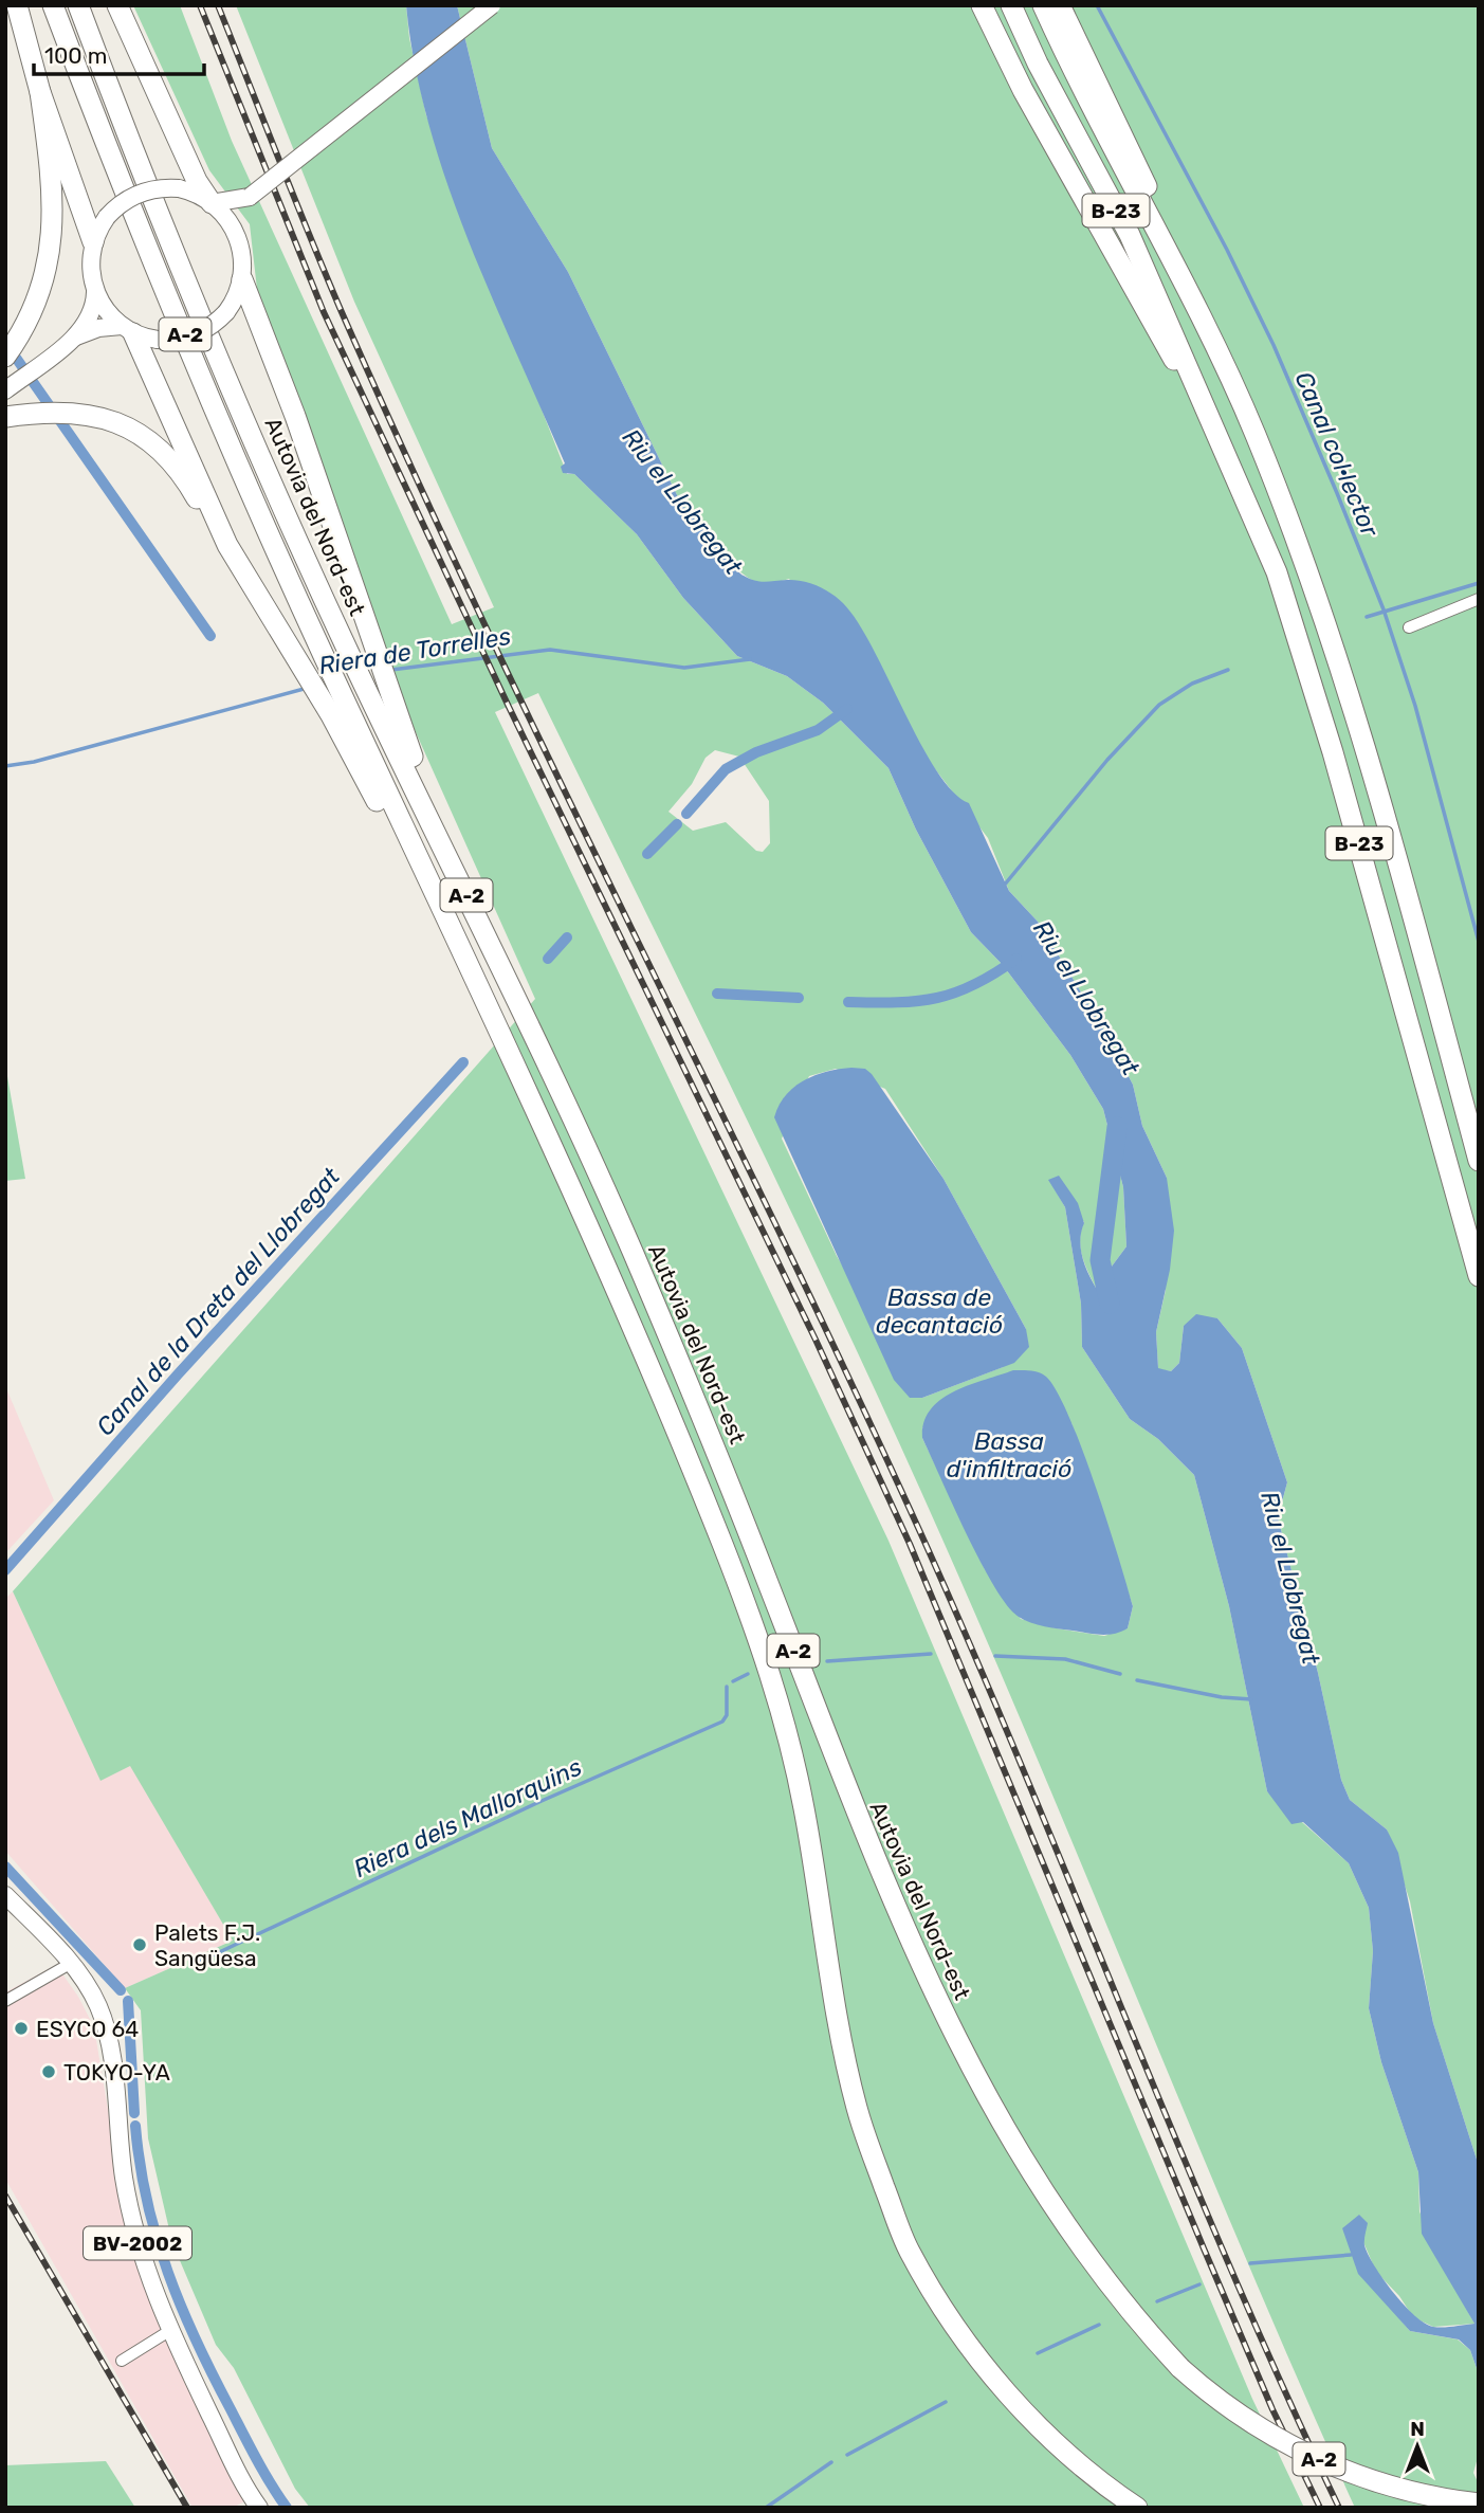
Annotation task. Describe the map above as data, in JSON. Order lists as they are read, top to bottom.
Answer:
{
  "streets": {
    "highway": ["B-23", "A-2", "Autovia del Nord-est"],
    "main road": ["BV-2002"]
  },
  "water": [
    "Canal col·lector",
    "Riu el Llobregat",
    "Riera de Torrelles",
    "Bassa de decantació",
    "Canal de la Dreta del Llobregat",
    "Bassa d'infiltració",
    "Riera dels Mallorquins"
  ],
  "places": ["Palets F.J. Sangüesa", "ESYCO 64", "TOKYO-YA"],
  "scale_bar": "100 m",
  "north": "top"
}
